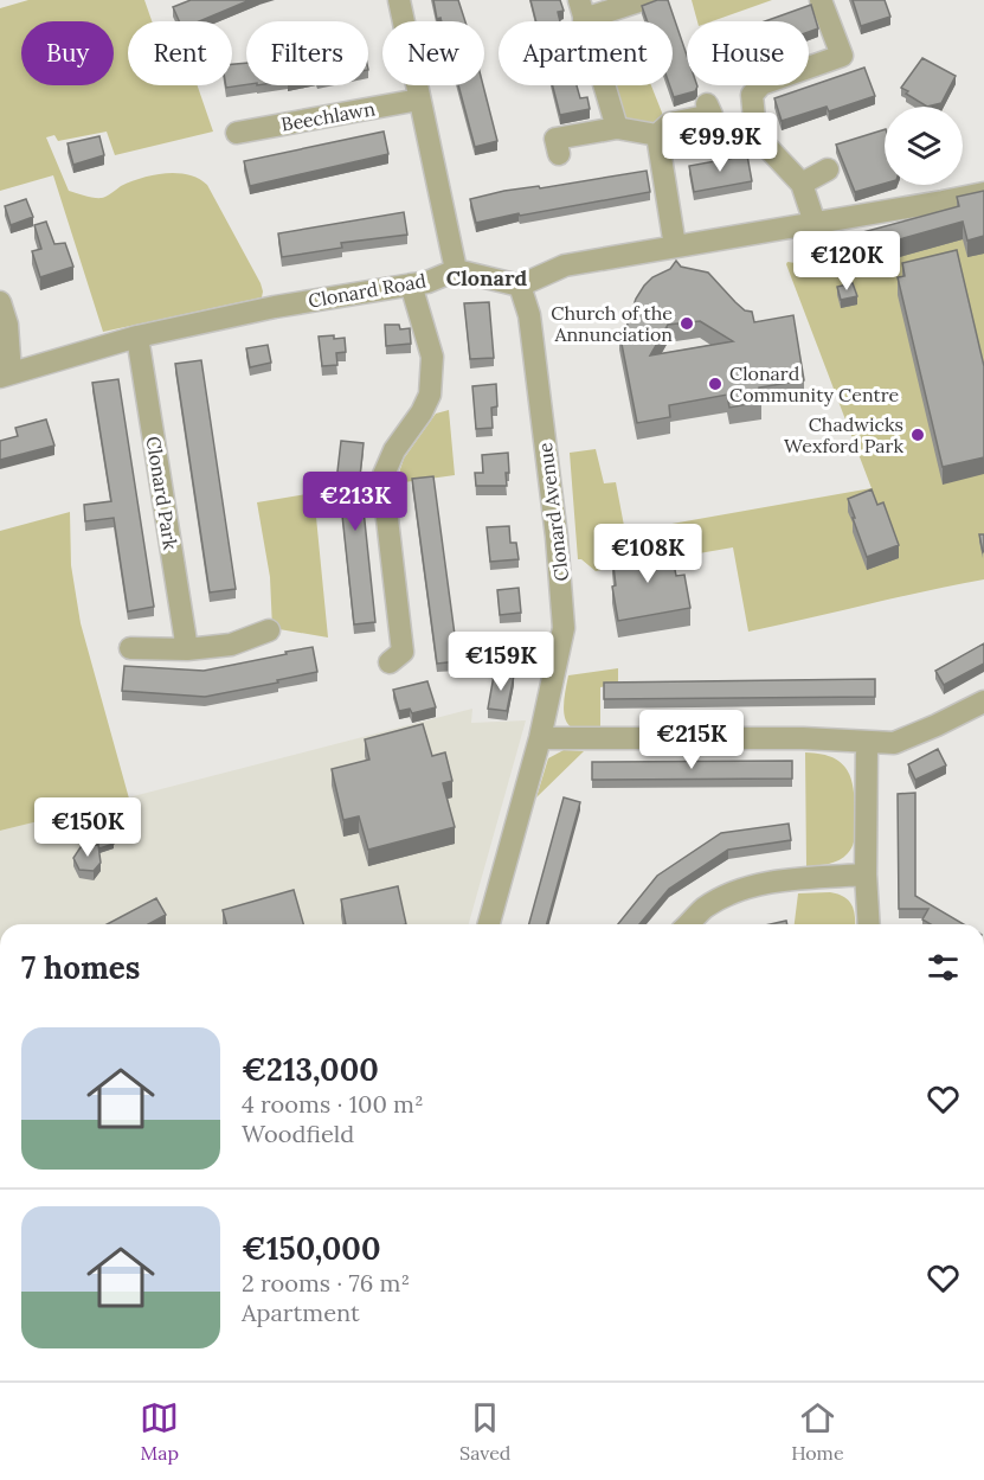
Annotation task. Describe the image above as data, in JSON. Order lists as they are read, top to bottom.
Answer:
{
  "streets": {
    "street": [
      "Beechlawn",
      "Clonard Road",
      "Clonard Park",
      "Clonard Avenue"
    ]
  },
  "crossings": [
    ["Clonard Road", "Clonard Park"]
  ],
  "districts": ["Clonard"],
  "places": ["Church of the Annunciation", "Clonard Community Centre", "Chadwicks Wexford Park"],
  "page": {
    "chip": [
      "Buy",
      "Rent",
      "Filters",
      "New",
      "Apartment",
      "House"
    ],
    "price": [
      "€99.9K",
      "€120K",
      "€213K",
      "€108K",
      "€159K",
      "€215K",
      "€150K"
    ],
    "heading": "7 homes",
    "list": [
      {
        "name": "€213,000",
        "note": "4 rooms · 100 m² · Woodfield"
      },
      {
        "name": "€150,000",
        "note": "2 rooms · 76 m² · Apartment"
      }
    ],
    "tabs": ["Map", "Saved", "Home"]
  }
}
